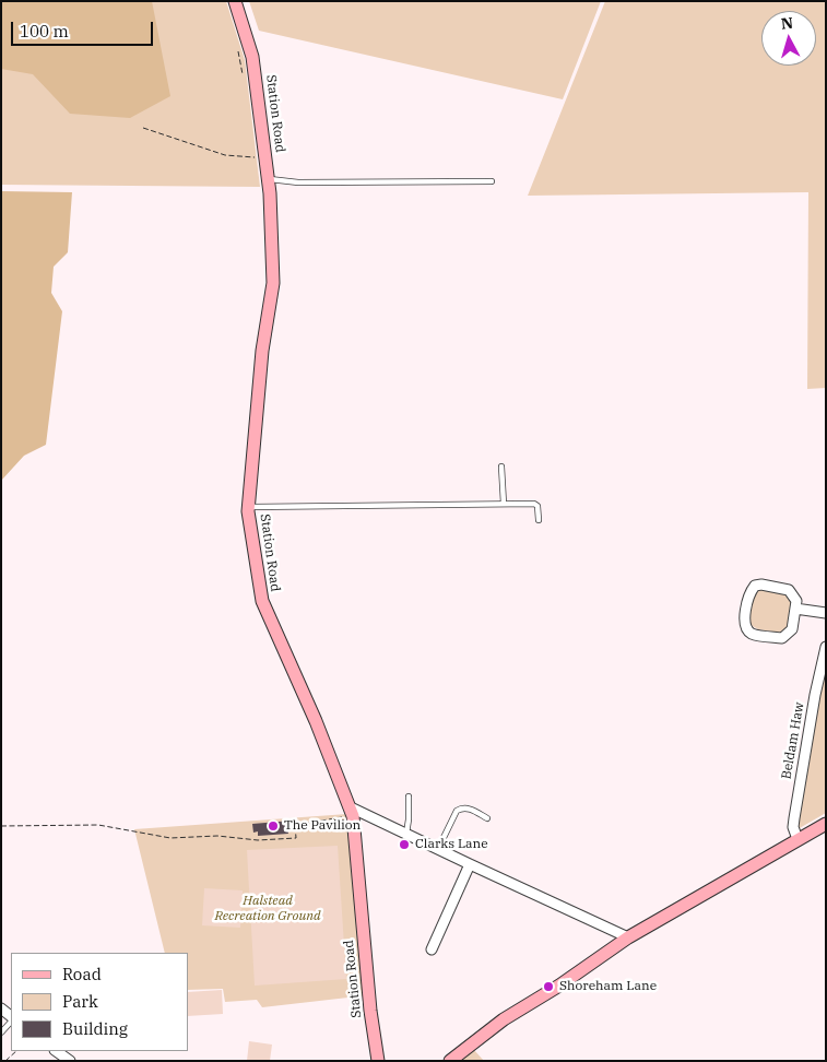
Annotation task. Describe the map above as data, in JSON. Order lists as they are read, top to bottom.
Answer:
{
  "streets": {
    "street": ["Station Road", "Beldam Haw"]
  },
  "parks": ["Halstead Recreation Ground"],
  "places": ["The Pavilion", "Clarks Lane", "Shoreham Lane"],
  "legend": ["Road", "Park", "Building"],
  "scale_bar": "100 m",
  "north": "top"
}
